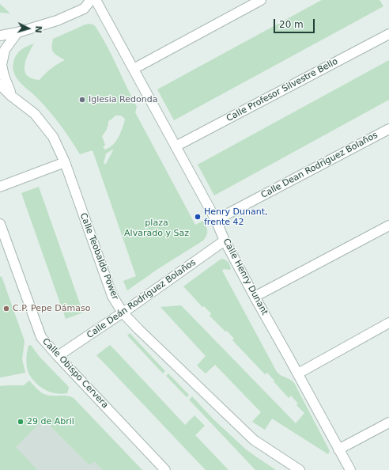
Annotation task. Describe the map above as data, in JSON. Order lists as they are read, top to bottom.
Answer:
{
  "streets": {
    "street": [
      "Calle Profesor Silvestre Bello",
      "Calle Dean Rodríguez Bolaños",
      "Calle Teobaldo Power",
      "Calle Henry Dunant",
      "Calle Deán Rodríguez Bolaños",
      "Calle Obispo Cervera"
    ]
  },
  "crossings": [
    ["Calle Profesor Silvestre Bello", "Calle Henry Dunant"],
    ["Calle Dean Rodríguez Bolaños", "Calle Henry Dunant"],
    ["Calle Teobaldo Power", "Calle Deán Rodríguez Bolaños"],
    ["Calle Henry Dunant", "Calle Deán Rodríguez Bolaños"],
    ["Calle Deán Rodríguez Bolaños", "Calle Obispo Cervera"]
  ],
  "parks": ["plaza Alvarado y Saz"],
  "places": [
    "Iglesia Redonda",
    "Henry Dunant, frente 42",
    "C.P. Pepe Dámaso",
    "29 de Abril"
  ],
  "scale_bar": "20 m",
  "north": "right"
}
